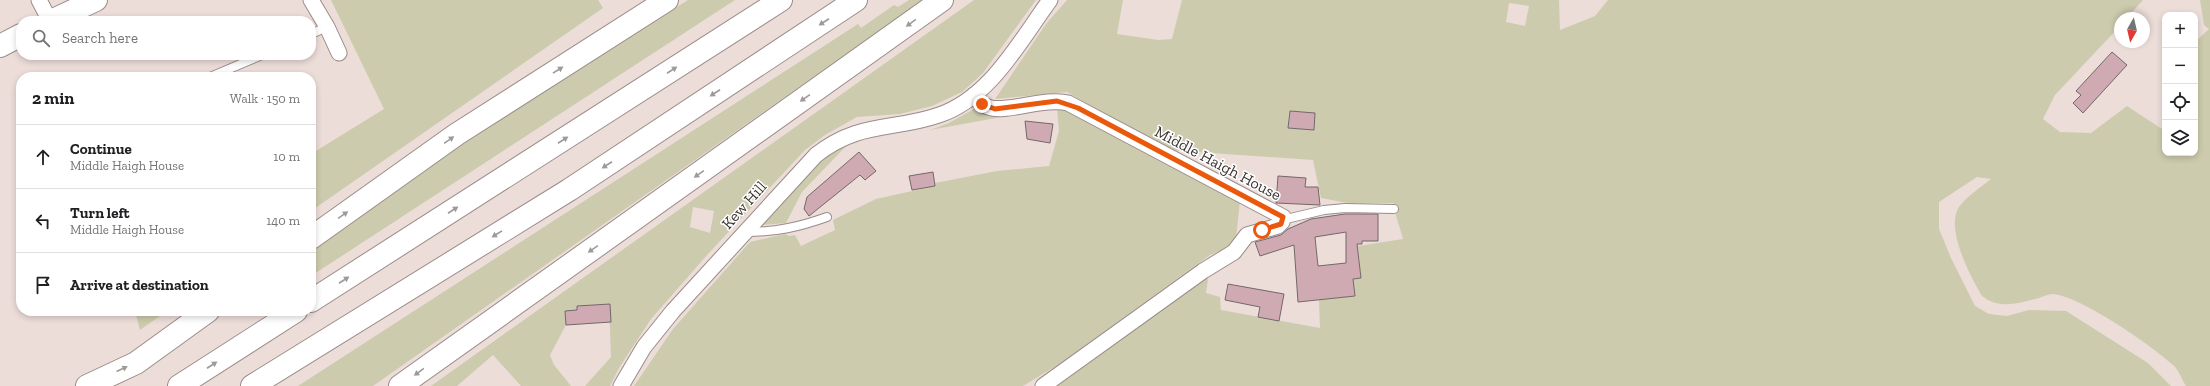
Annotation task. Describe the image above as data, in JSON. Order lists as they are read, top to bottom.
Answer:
{
  "streets": {
    "street": ["Middle Haigh House", "Kew Hill"]
  },
  "crossings": [
    ["Middle Haigh House", "Kew Hill"]
  ],
  "north": "bottom",
  "page": {
    "map_buttons": ["+", "−"],
    "search": "Search here",
    "heading": ["2 min", "Walk · 150 m"],
    "list": [
      ["Continue", "Middle Haigh House", "10 m"],
      ["Turn left", "Middle Haigh House", "140 m"],
      "Arrive at destination"
    ]
  }
}
